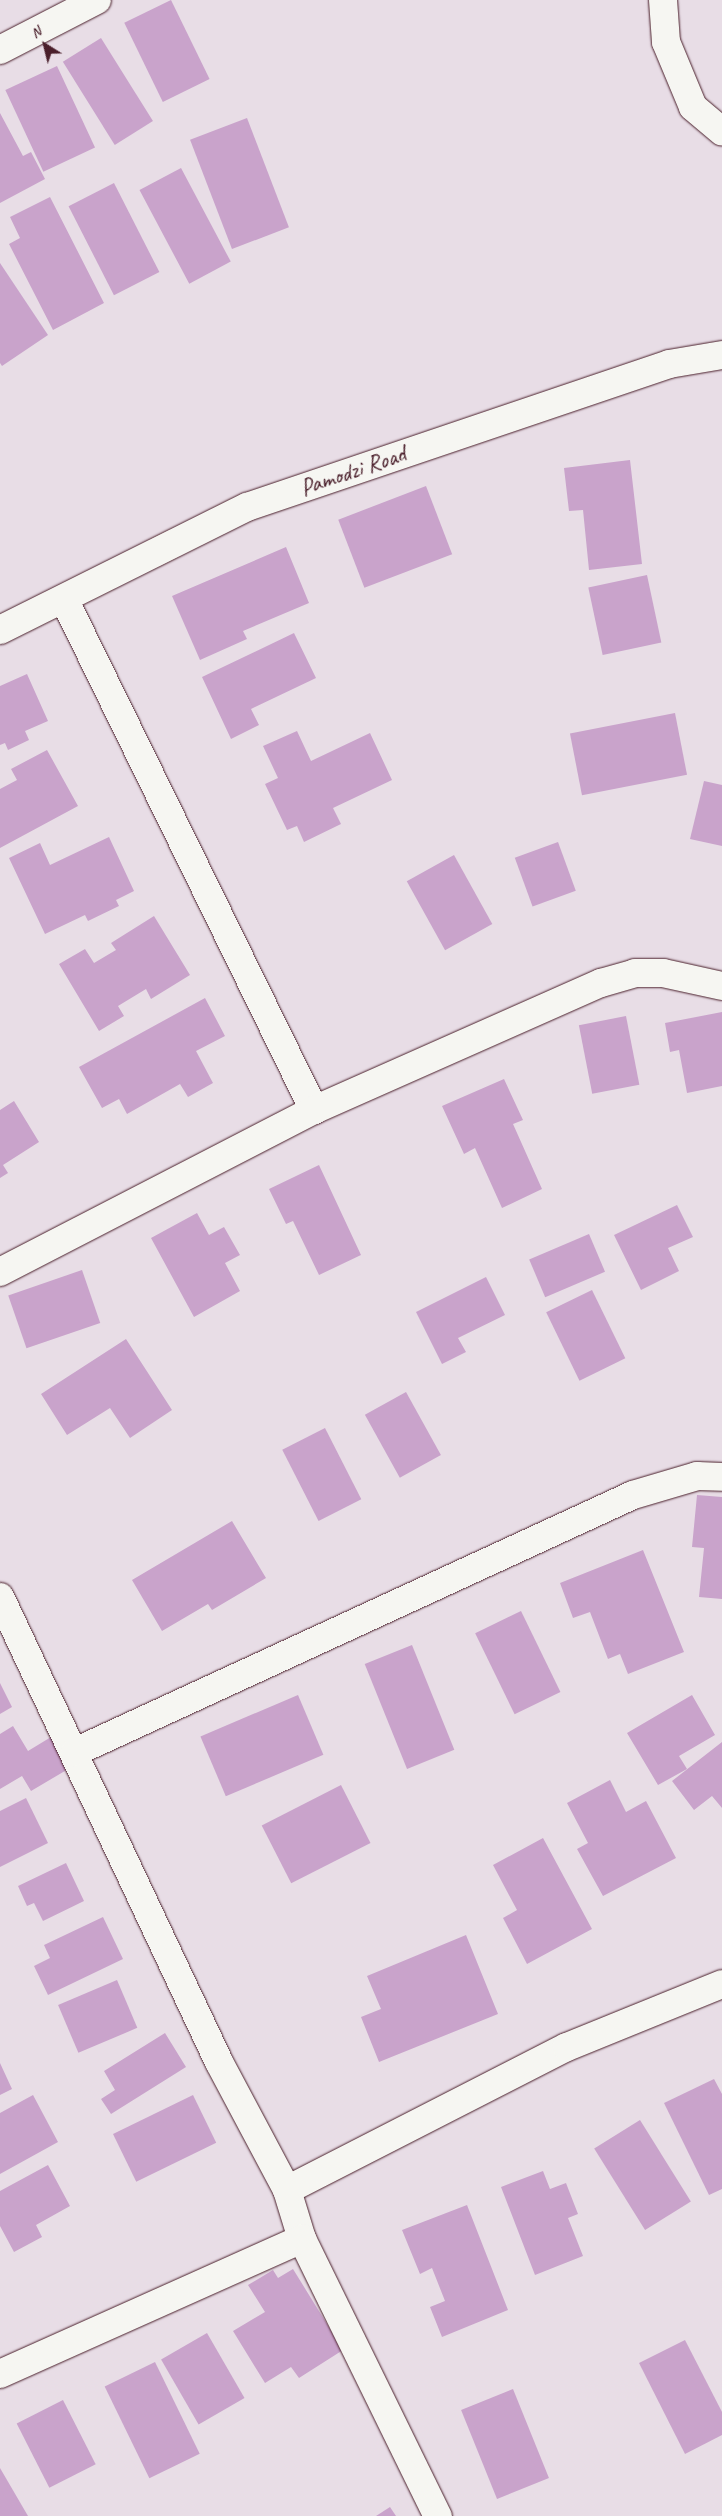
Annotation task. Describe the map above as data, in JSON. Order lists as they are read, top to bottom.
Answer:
{
  "streets": {
    "street": ["Pamodzi Road"]
  },
  "north": "top left"
}
